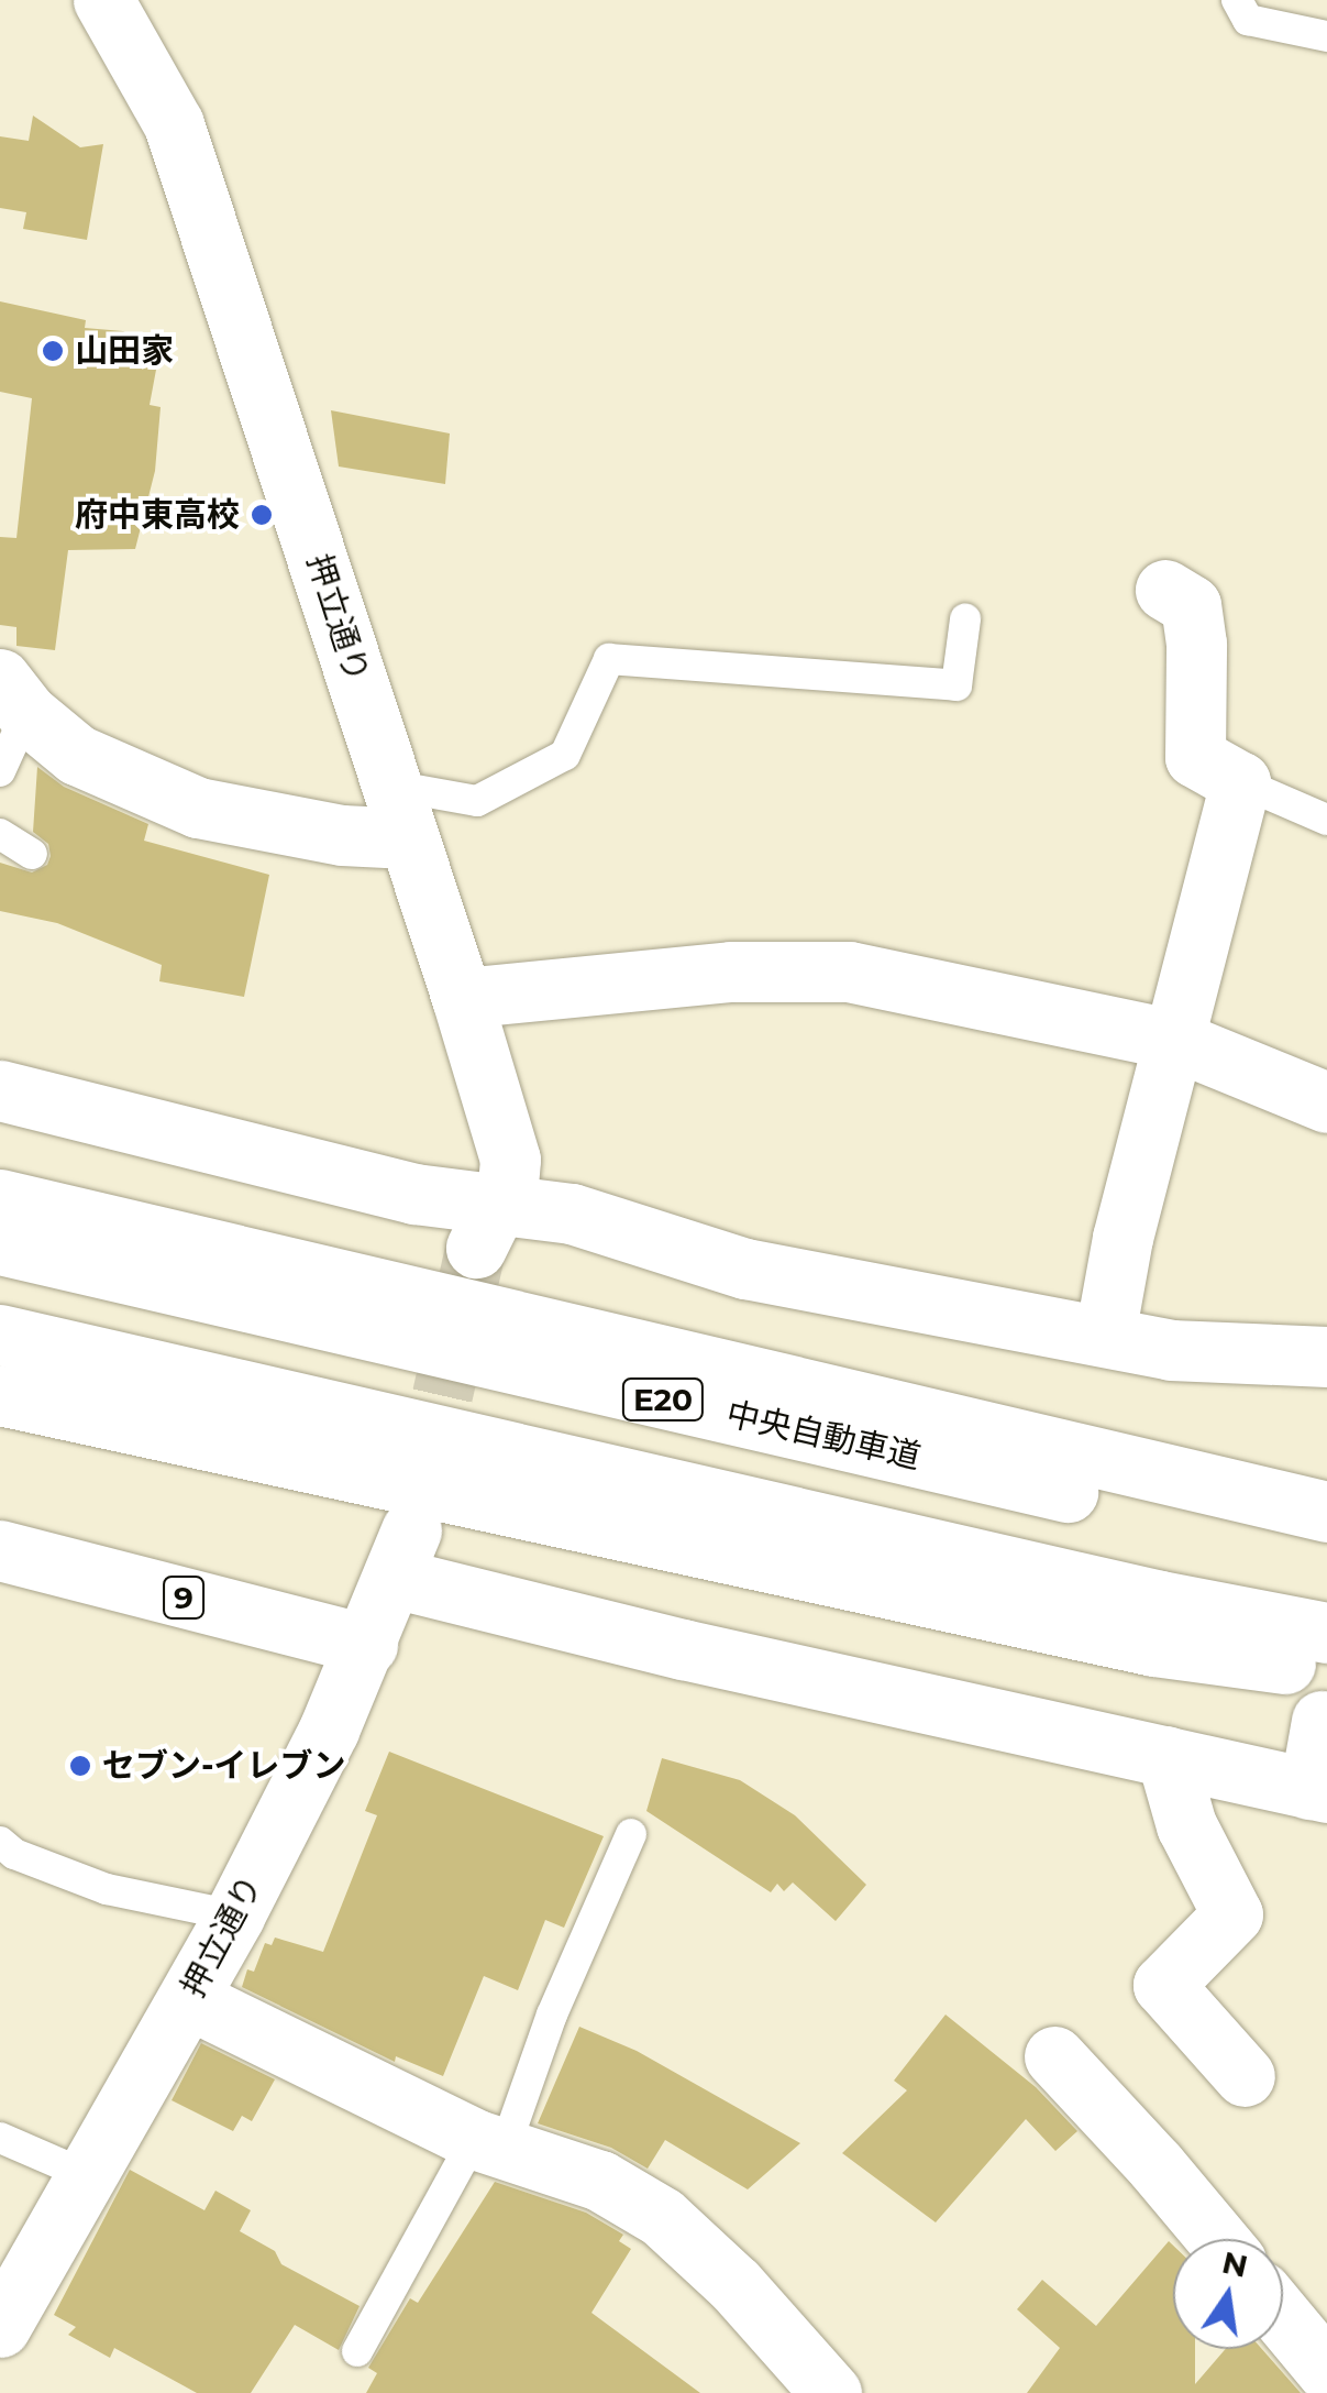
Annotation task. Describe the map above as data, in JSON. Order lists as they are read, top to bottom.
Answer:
{
  "streets": {
    "main road": [
      "押立通り",
      "E20",
      "中央自動車道",
      "9"
    ]
  },
  "crossings": [
    ["押立通り", "9"]
  ],
  "places": ["山田家", "府中東高校", "セブン-イレブン"],
  "north": "top"
}
